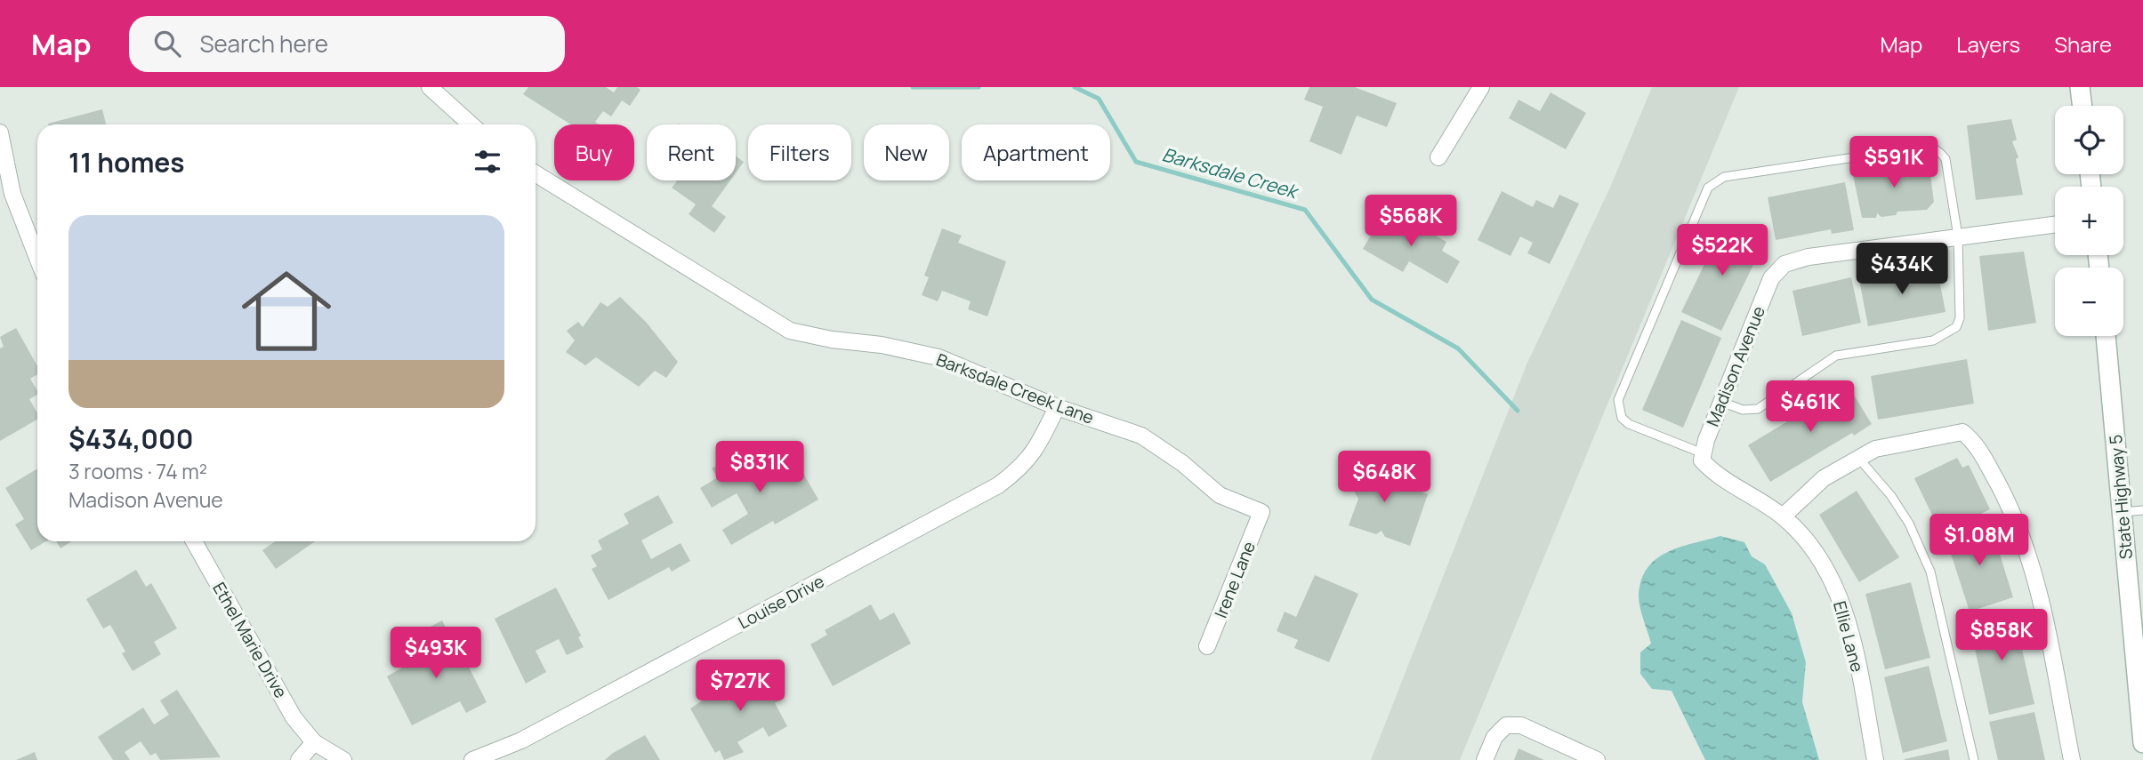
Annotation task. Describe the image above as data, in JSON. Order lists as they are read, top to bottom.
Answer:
{
  "streets": {
    "main road": ["State Highway 5"],
    "street": [
      "Madison Avenue",
      "Barksdale Creek Lane",
      "Irene Lane",
      "Louise Drive",
      "Ellie Lane",
      "Ethel Marie Drive"
    ]
  },
  "crossings": [
    ["Madison Avenue", "Ellie Lane"],
    ["Barksdale Creek Lane", "Irene Lane"],
    ["Barksdale Creek Lane", "Louise Drive"]
  ],
  "water": ["Barksdale Creek"],
  "page": {
    "header": "Map",
    "search": "Search here",
    "nav": ["Map", "Layers", "Share"],
    "map_buttons": ["+", "−"],
    "chip": [
      "Buy",
      "Rent",
      "Filters",
      "New",
      "Apartment"
    ],
    "heading": "11 homes",
    "price": [
      "$591K",
      "$568K",
      "$522K",
      "$434K",
      "$461K",
      "$831K",
      "$648K",
      "$1.08M",
      "$858K",
      "$493K",
      "$727K"
    ],
    "list": [
      {
        "name": "$434,000",
        "note": "3 rooms · 74 m² · Madison Avenue"
      }
    ]
  }
}
